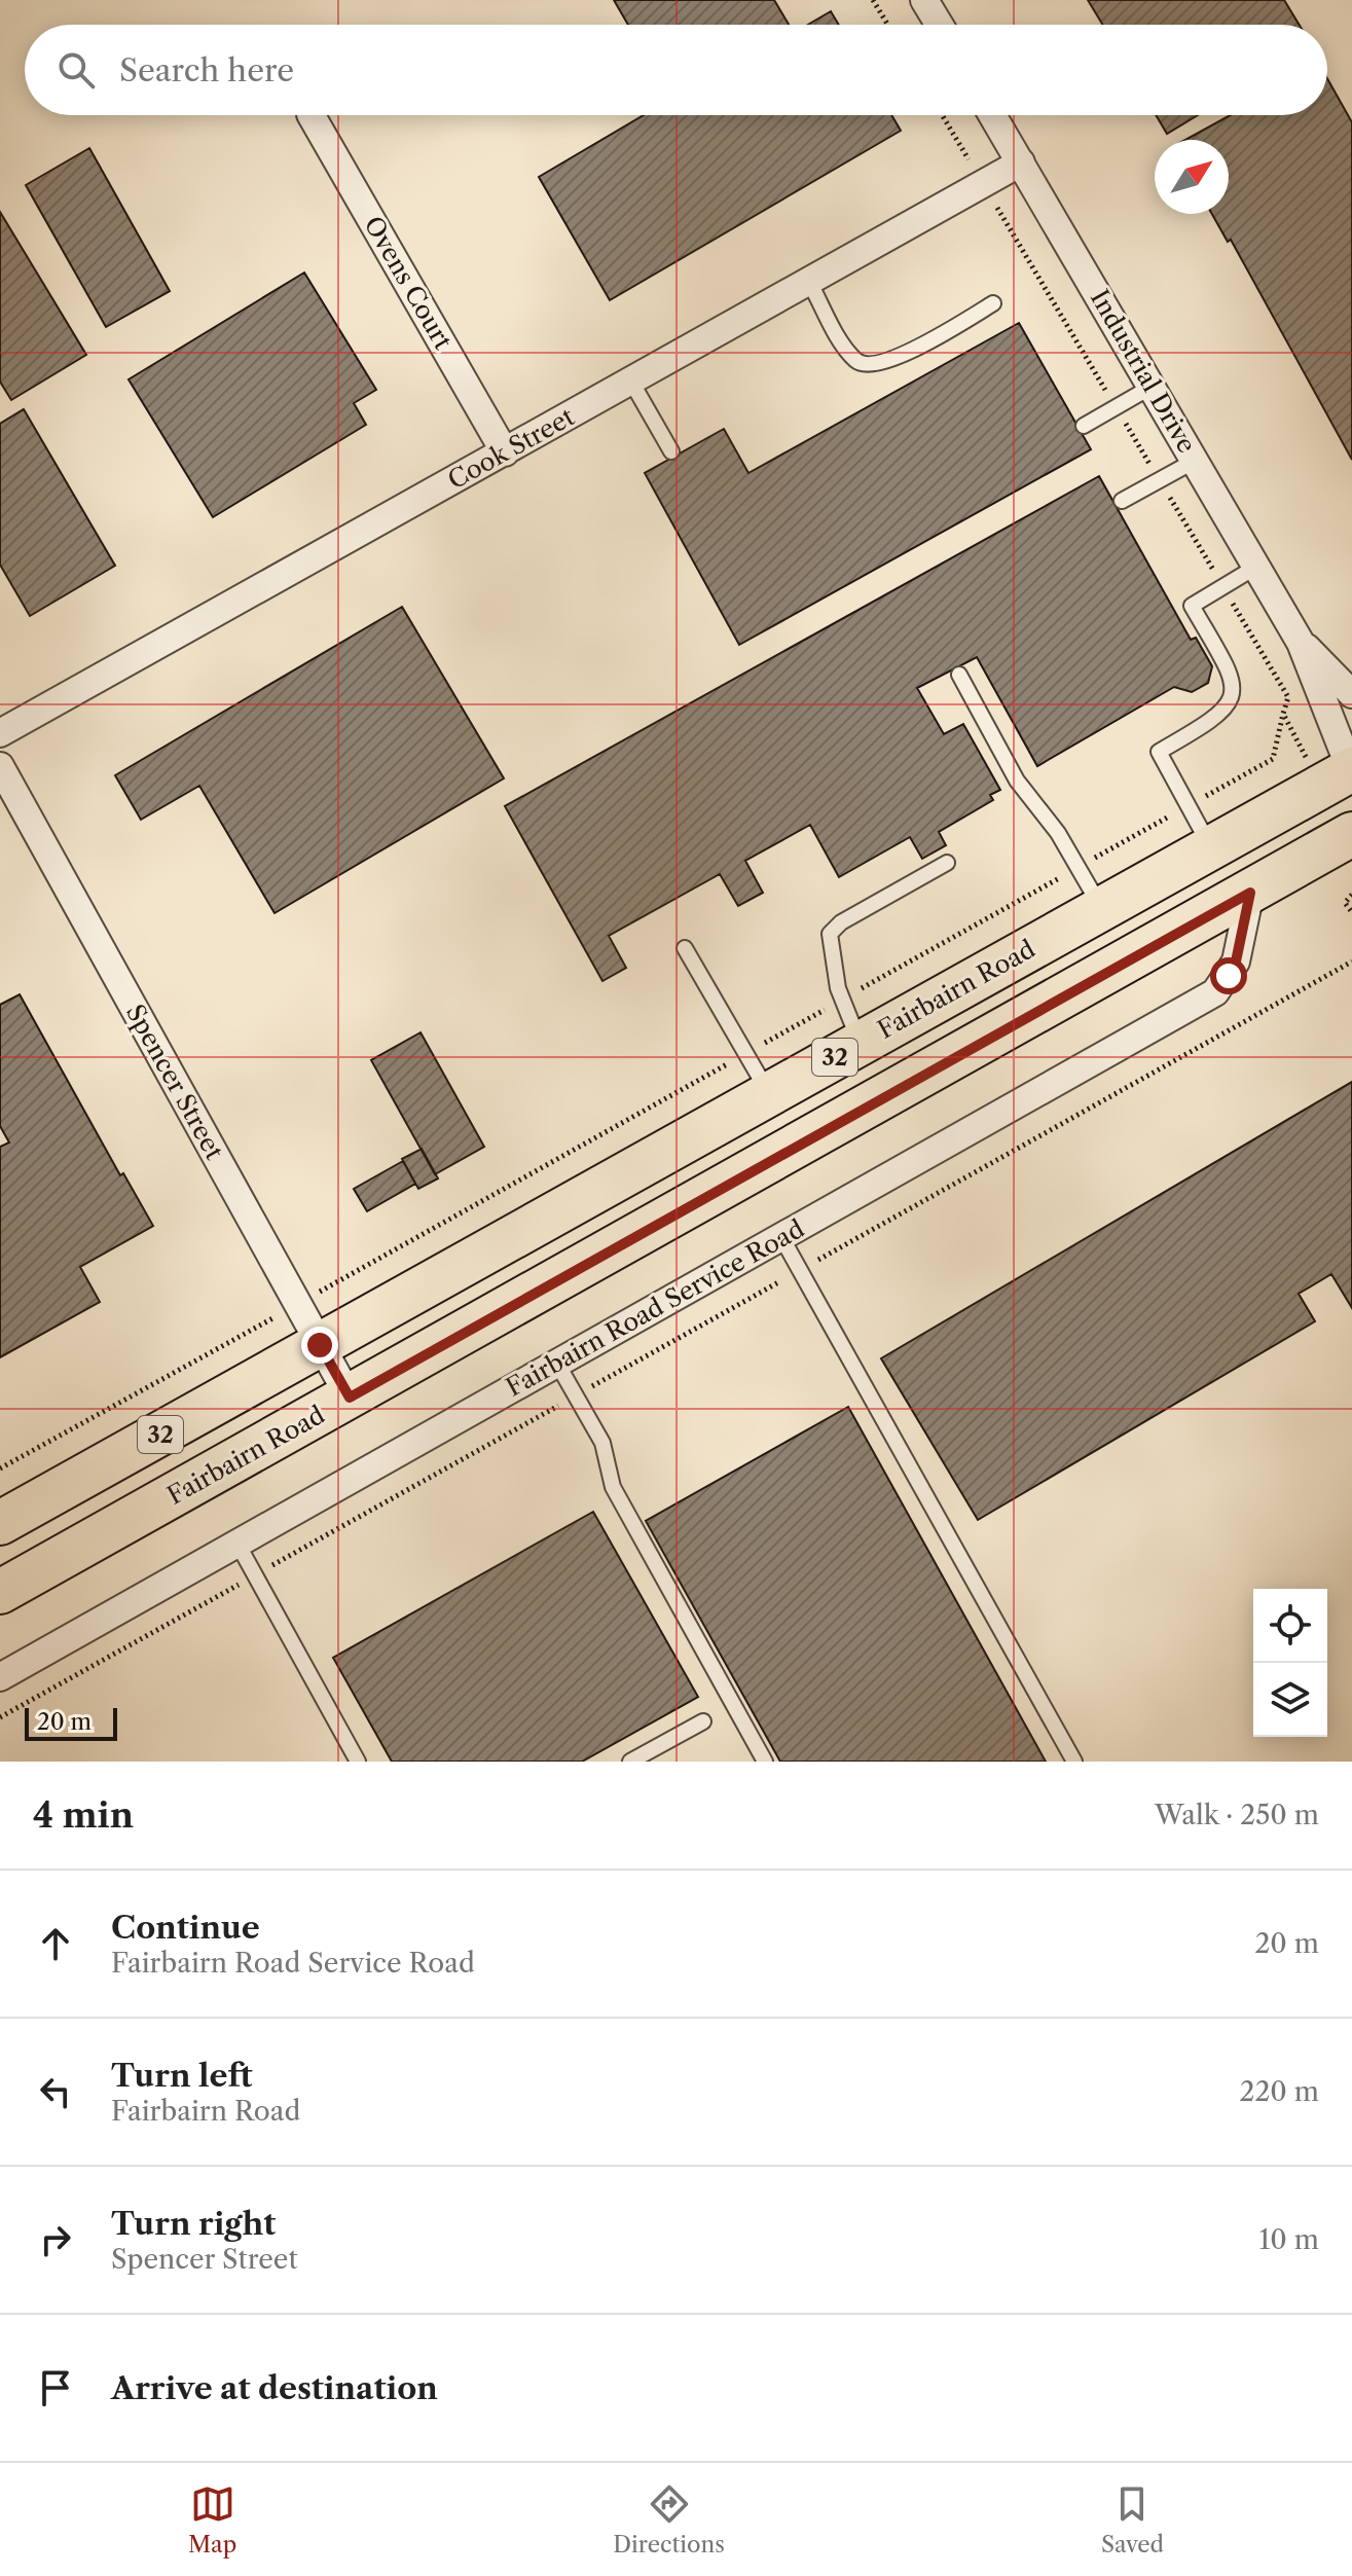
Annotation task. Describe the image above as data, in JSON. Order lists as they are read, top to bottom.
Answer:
{
  "streets": {
    "main road": ["Fairbairn Road", "32"],
    "street": [
      "Ovens Court",
      "Industrial Drive",
      "Cook Street",
      "Spencer Street",
      "Fairbairn Road Service Road"
    ]
  },
  "crossings": [
    ["Ovens Court", "Cook Street"],
    ["Industrial Drive", "Cook Street"],
    ["Industrial Drive", "Fairbairn Road"],
    ["Fairbairn Road", "Spencer Street"],
    ["Fairbairn Road", "Fairbairn Road Service Road"]
  ],
  "scale_bar": "20 m",
  "north": "top right",
  "page": {
    "search": "Search here",
    "scale": "20 m",
    "heading": ["4 min", "Walk · 250 m"],
    "list": [
      ["Continue", "Fairbairn Road Service Road", "20 m"],
      ["Turn left", "Fairbairn Road", "220 m"],
      ["Turn right", "Spencer Street", "10 m"],
      "Arrive at destination"
    ],
    "nav": ["Map", "Directions", "Saved"]
  }
}
